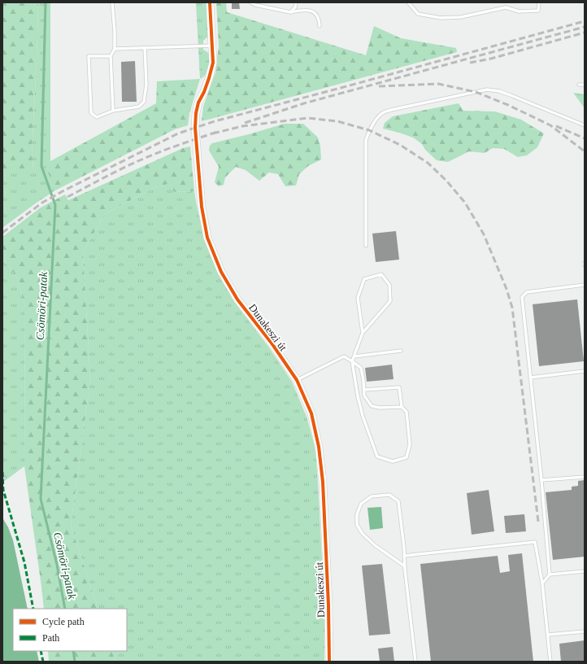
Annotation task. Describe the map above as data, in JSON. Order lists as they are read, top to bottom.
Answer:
{
  "streets": {
    "street": ["Dunakeszi út"]
  },
  "water": ["Csömöri-patak"],
  "legend": ["Cycle path", "Path"]
}
